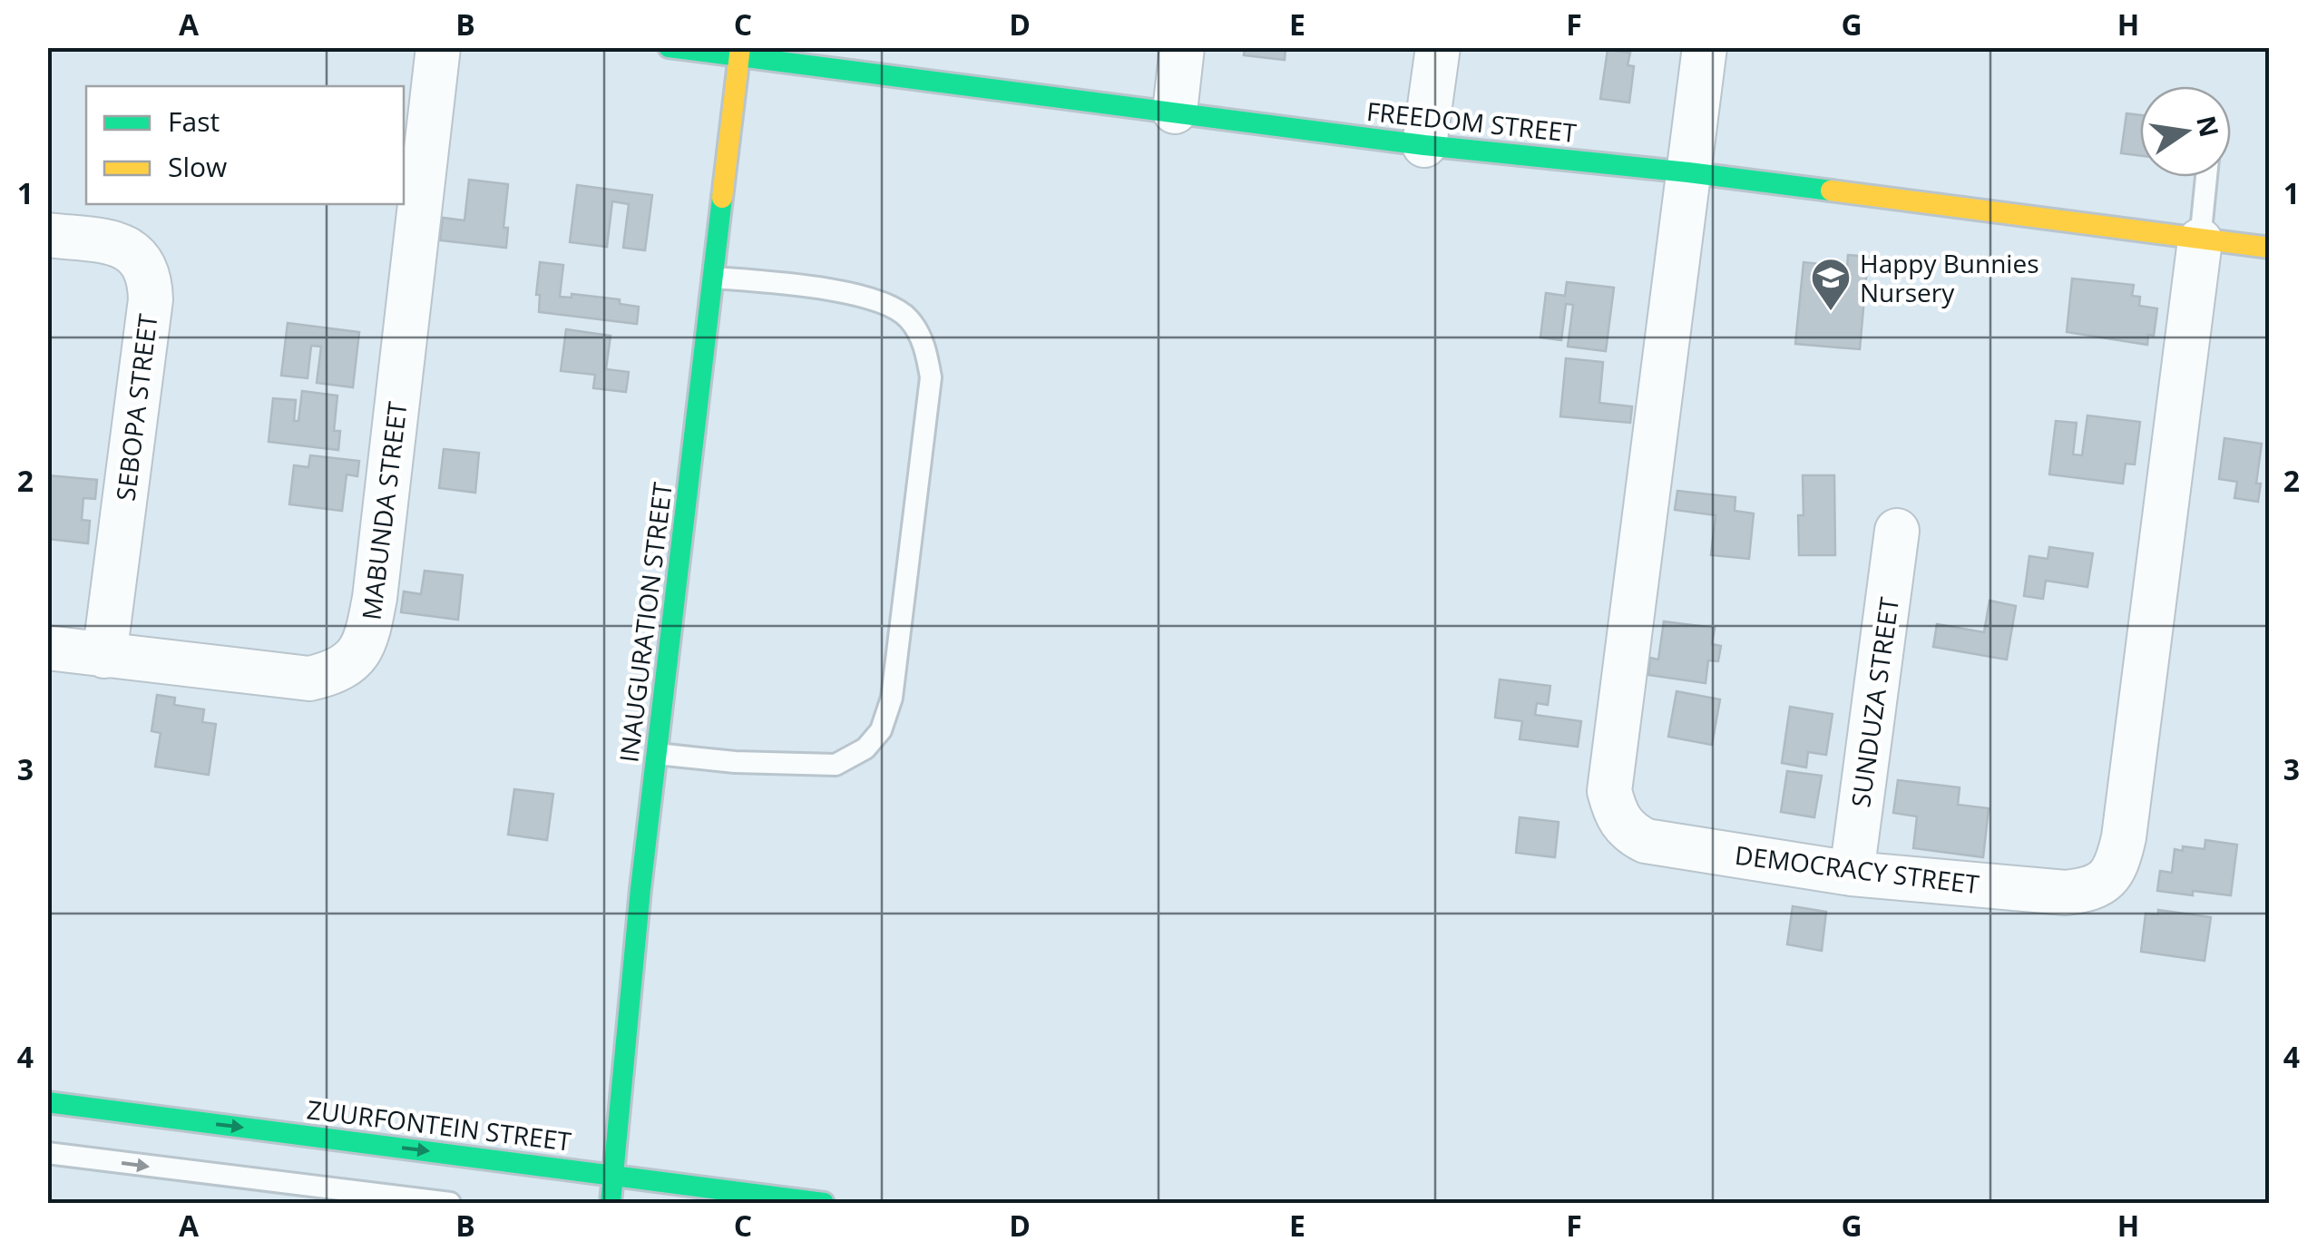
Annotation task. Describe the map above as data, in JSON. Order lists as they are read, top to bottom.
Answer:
{
  "streets": {
    "street": [
      "FREEDOM STREET",
      "SEBOPA STREET",
      "MABUNDA STREET",
      "INAUGURATION STREET",
      "SUNDUZA STREET",
      "DEMOCRACY STREET",
      "ZUURFONTEIN STREET"
    ]
  },
  "crossings": [
    ["FREEDOM STREET", "INAUGURATION STREET"],
    ["FREEDOM STREET", "DEMOCRACY STREET"],
    ["SEBOPA STREET", "MABUNDA STREET"],
    ["INAUGURATION STREET", "ZUURFONTEIN STREET"],
    ["SUNDUZA STREET", "DEMOCRACY STREET"]
  ],
  "one_way": ["ZUURFONTEIN STREET"],
  "places": {
    "school or university": ["Happy Bunnies Nursery"]
  },
  "legend": ["Fast", "Slow"],
  "north": "right",
  "grid": {
    "columns": [
      "A",
      "B",
      "C",
      "D",
      "E",
      "F",
      "G",
      "H"
    ],
    "rows": [
      "1",
      "2",
      "3",
      "4"
    ]
  }
}
